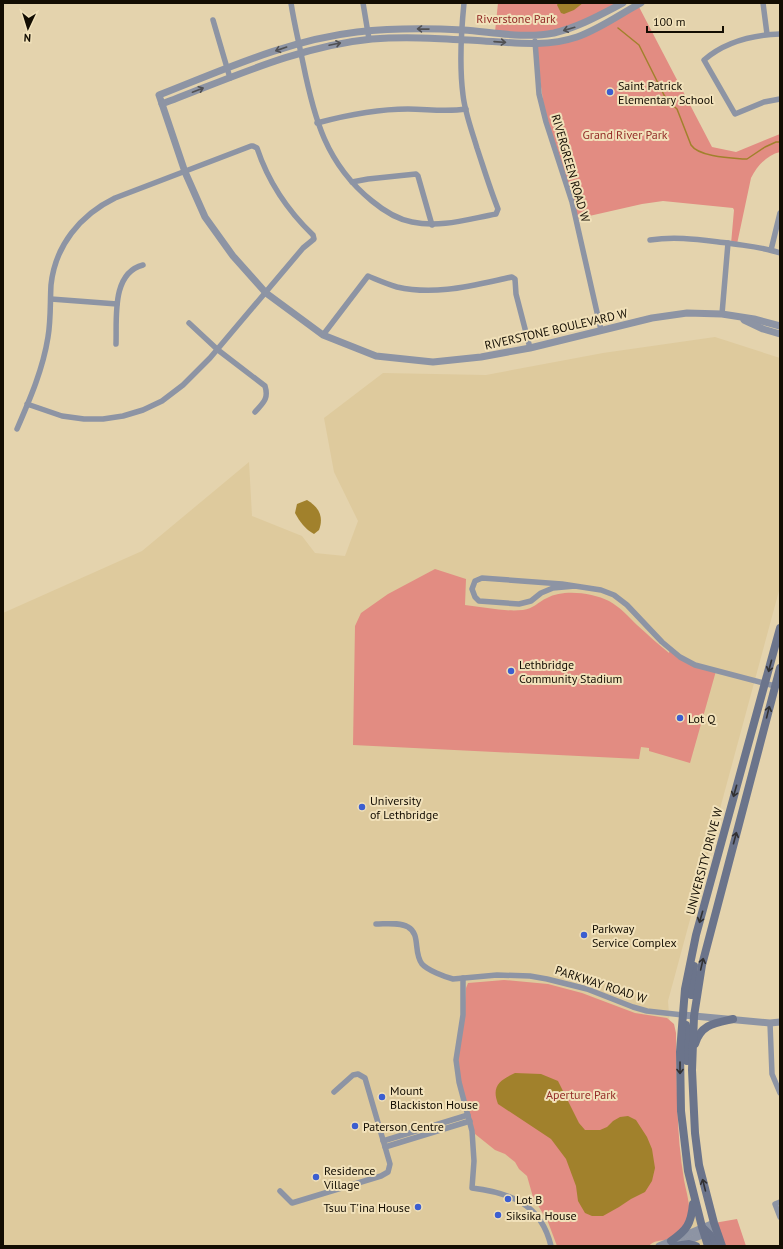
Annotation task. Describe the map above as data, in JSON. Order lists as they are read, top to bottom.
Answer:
{
  "streets": {
    "main road": ["UNIVERSITY DRIVE W"],
    "street": ["RIVERGREEN ROAD W", "RIVERSTONE BOULEVARD W", "PARKWAY ROAD W"]
  },
  "crossings": [
    ["RIVERGREEN ROAD W", "RIVERSTONE BOULEVARD W"],
    ["UNIVERSITY DRIVE W", "PARKWAY ROAD W"]
  ],
  "parks": ["Riverstone Park", "Grand River Park", "Aperture Park"],
  "places": [
    "Saint Patrick Elementary School",
    "Lethbridge Community Stadium",
    "Lot Q",
    "University of Lethbridge",
    "Parkway Service Complex",
    "Mount Blackiston House",
    "Paterson Centre",
    "Residence Village",
    "Lot B",
    "Tsuu T'ina House",
    "Siksika House"
  ],
  "scale_bar": "100 m",
  "north": "bottom"
}
